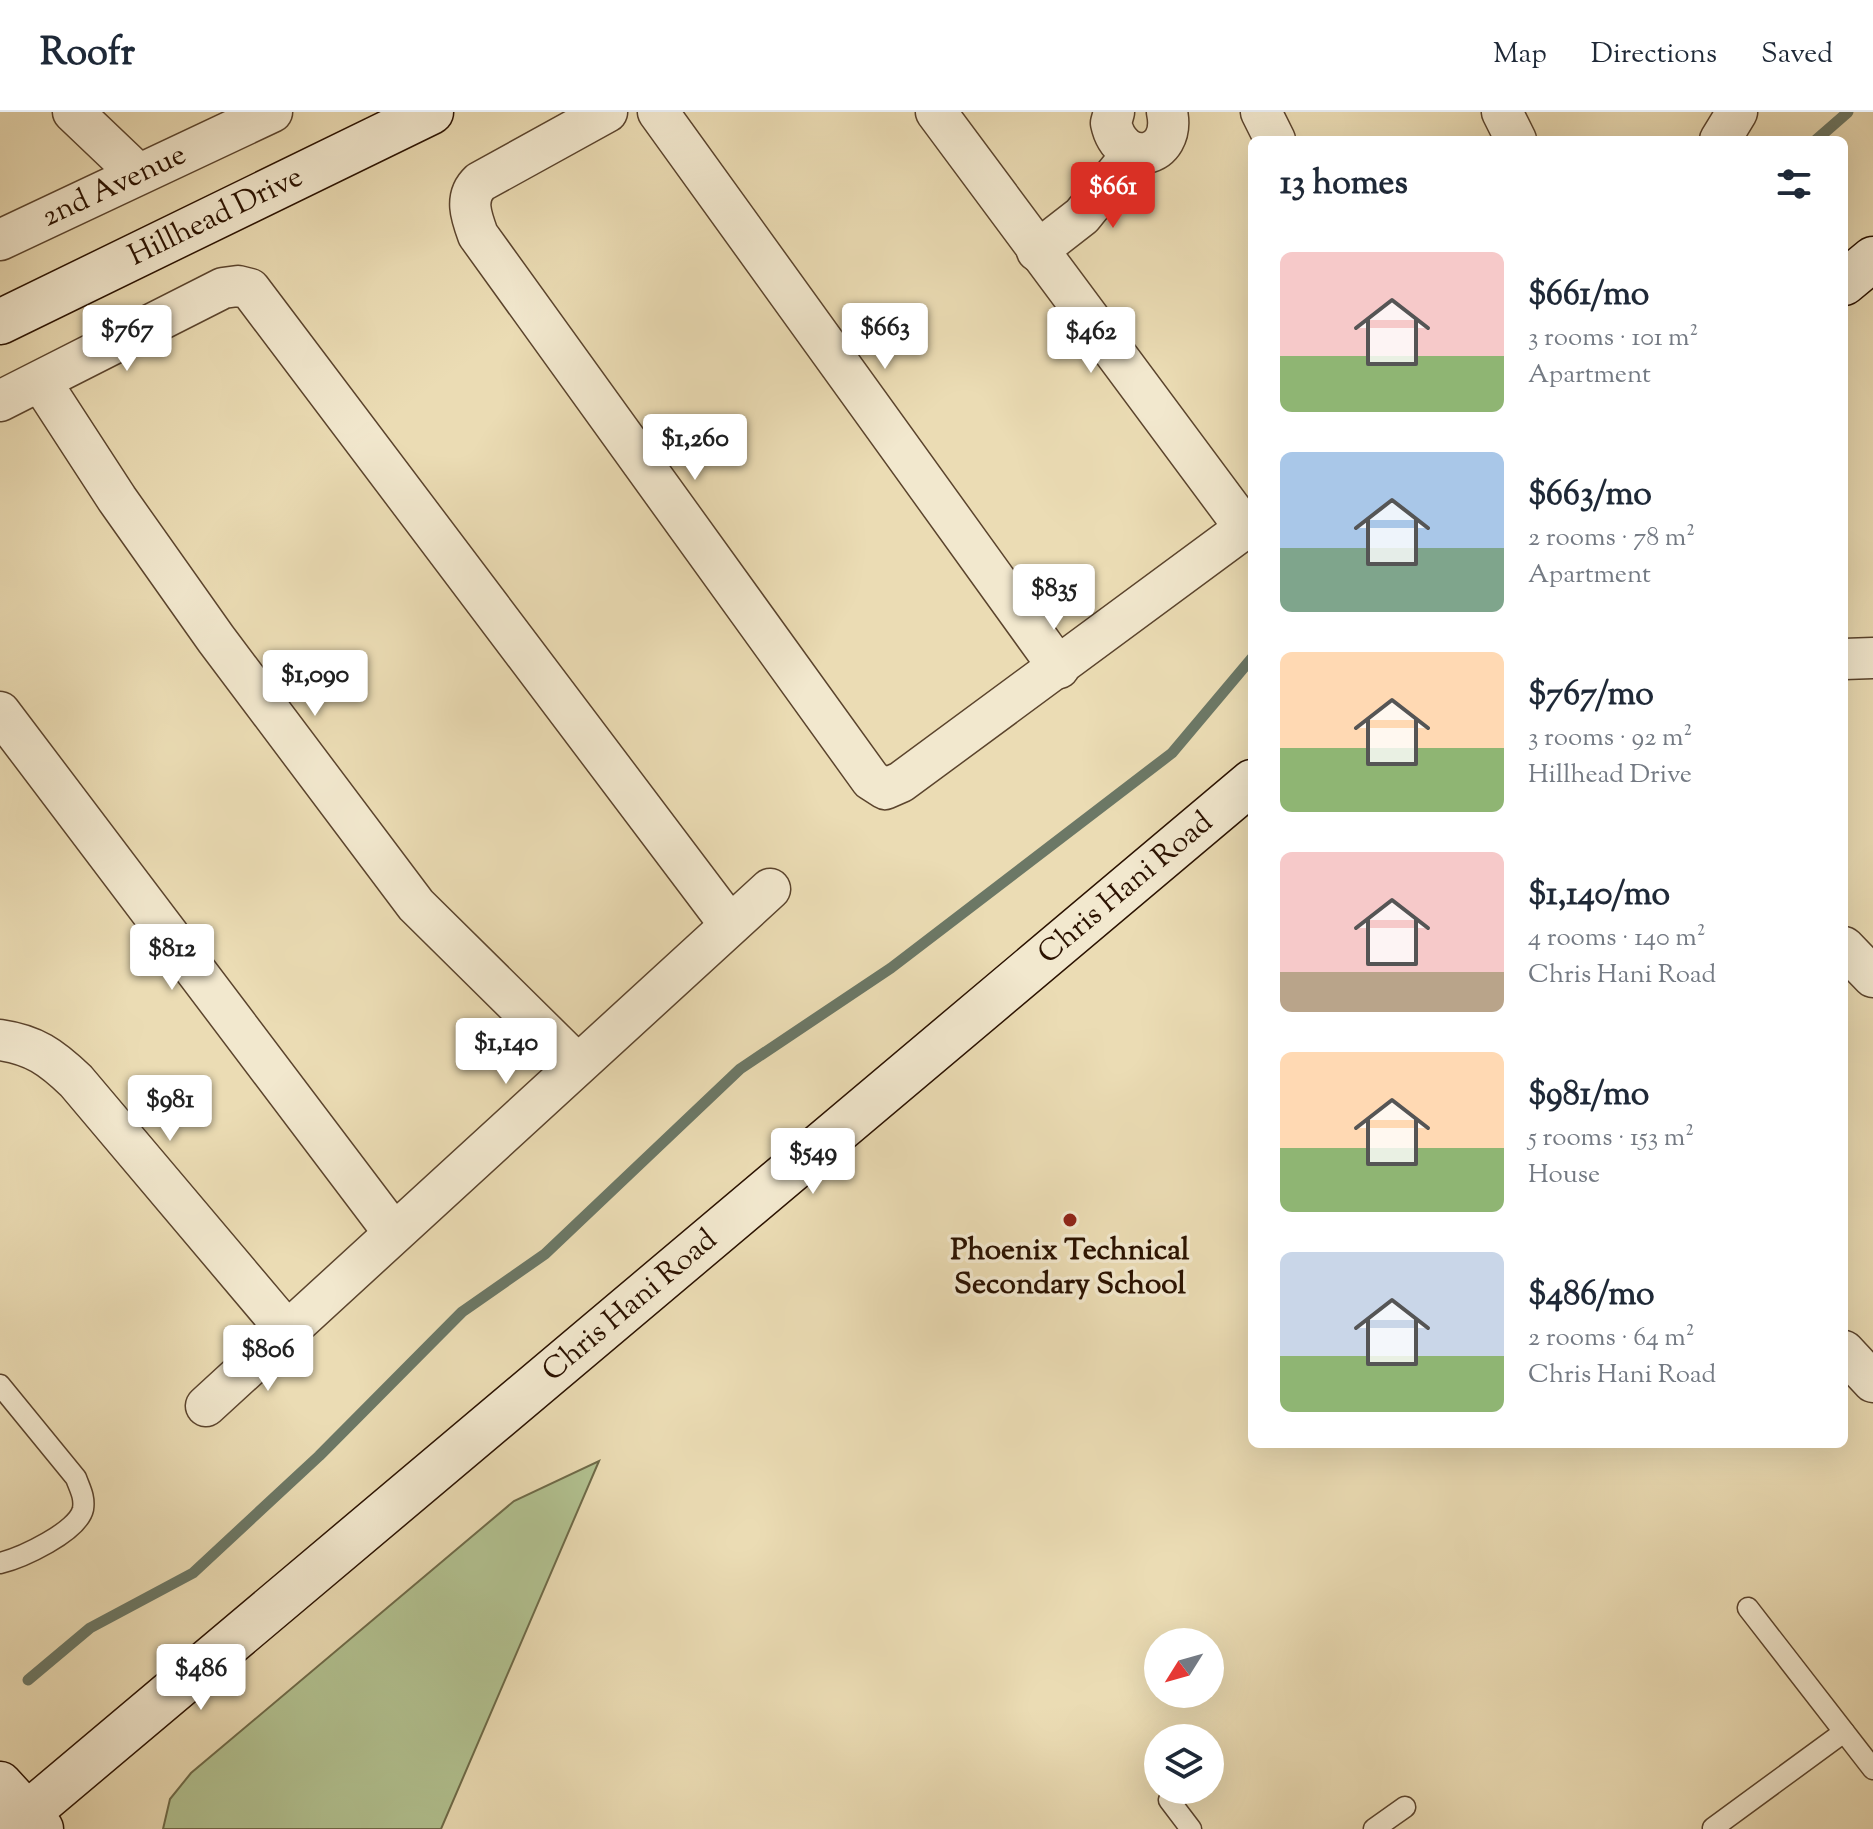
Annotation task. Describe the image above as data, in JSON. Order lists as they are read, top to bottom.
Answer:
{
  "streets": {
    "main road": ["Hillhead Drive", "Chris Hani Road"],
    "street": ["2nd Avenue"]
  },
  "places": ["Phoenix Technical Secondary School"],
  "north": "bottom left",
  "page": {
    "header": "Roofr",
    "nav": ["Map", "Directions", "Saved"],
    "heading": "13 homes",
    "price": [
      "$661",
      "$663",
      "$767",
      "$462",
      "$1,260",
      "$835",
      "$1,090",
      "$812",
      "$1,140",
      "$981",
      "$549",
      "$806",
      "$486"
    ],
    "list": [
      {
        "name": "$661/mo",
        "note": "3 rooms · 101 m² · Apartment"
      },
      {
        "name": "$663/mo",
        "note": "2 rooms · 78 m² · Apartment"
      },
      {
        "name": "$767/mo",
        "note": "3 rooms · 92 m² · Hillhead Drive"
      },
      {
        "name": "$1,140/mo",
        "note": "4 rooms · 140 m² · Chris Hani Road"
      },
      {
        "name": "$981/mo",
        "note": "5 rooms · 153 m² · House"
      },
      {
        "name": "$486/mo",
        "note": "2 rooms · 64 m² · Chris Hani Road"
      }
    ]
  }
}
